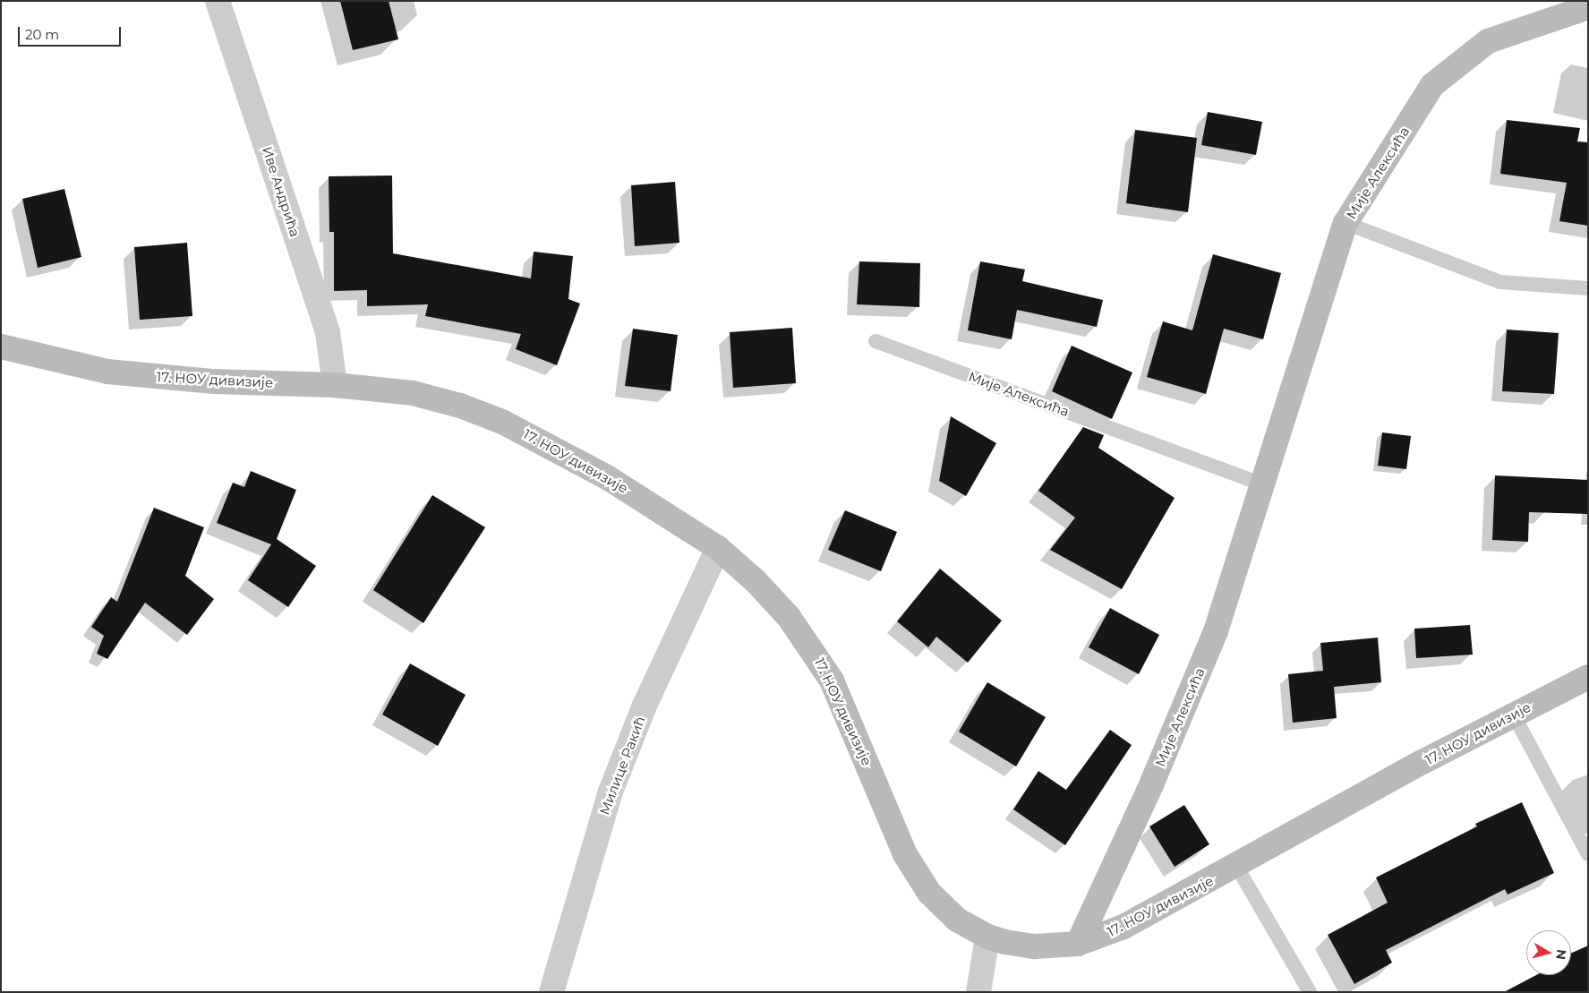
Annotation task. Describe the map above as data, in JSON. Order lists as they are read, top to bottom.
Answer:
{
  "streets": {
    "street": [
      "Мије Алексића",
      "Иве Андрића",
      "17. НОУ дивизије",
      "Милице Ракић"
    ]
  },
  "crossings": [
    ["Мије Алексића", "17. НОУ дивизије"],
    ["Иве Андрића", "17. НОУ дивизије"],
    ["17. НОУ дивизије", "Милице Ракић"]
  ],
  "scale_bar": "20 m",
  "north": "right"
}
